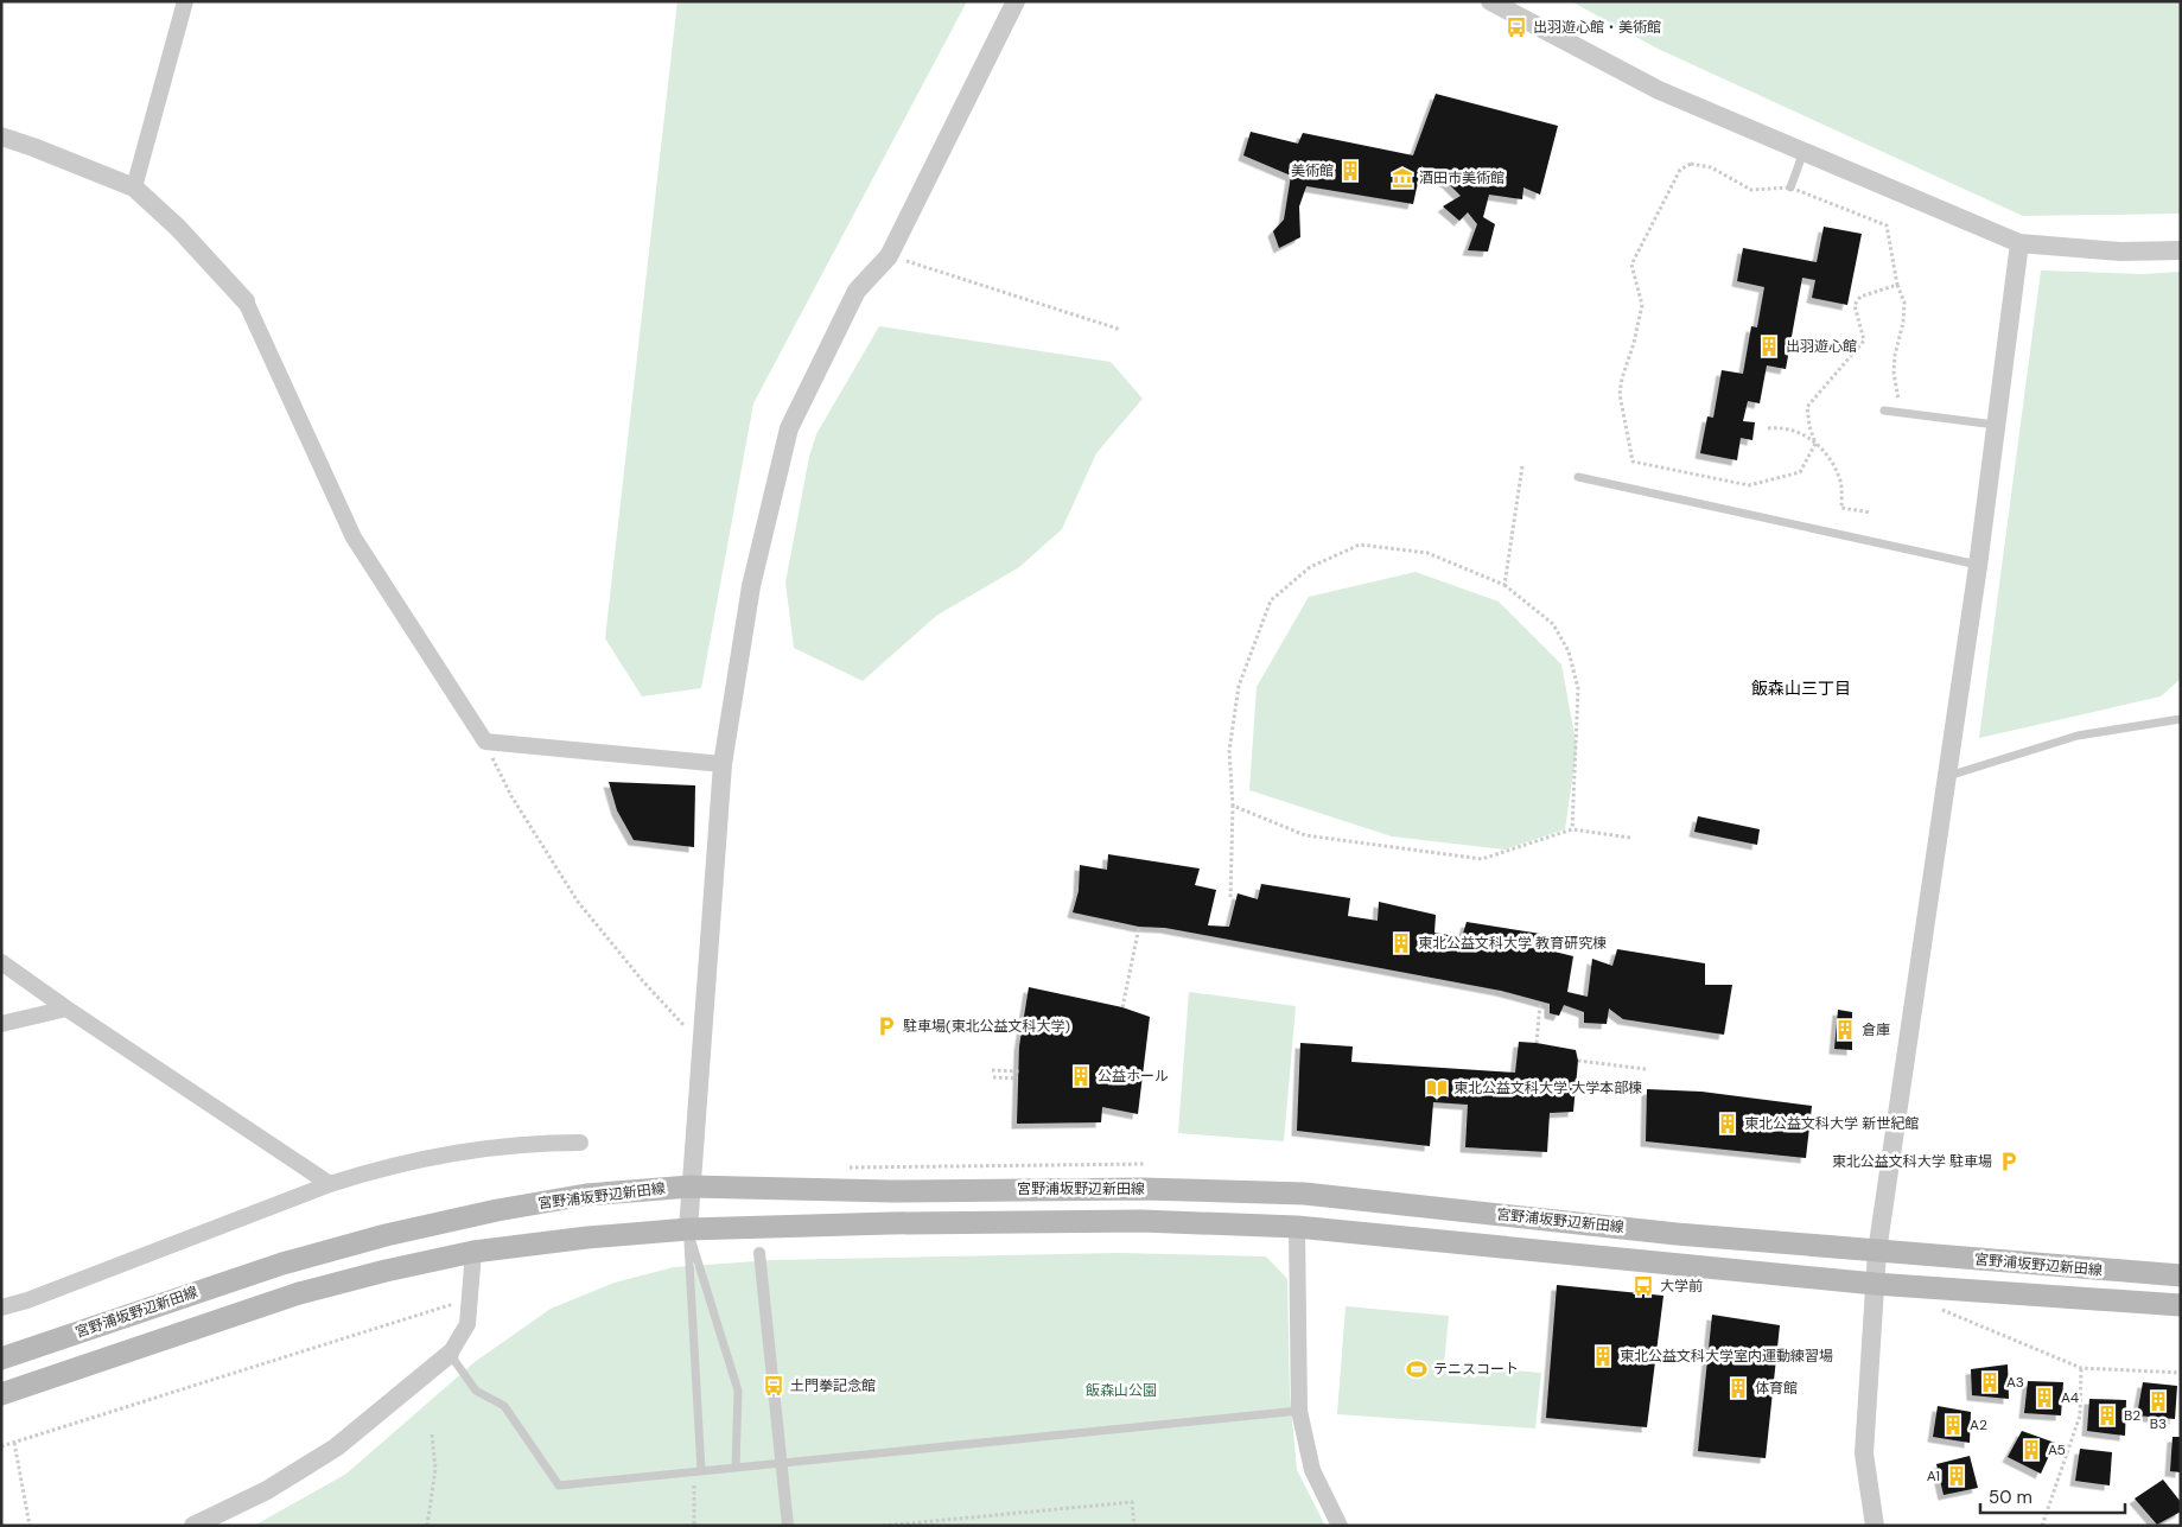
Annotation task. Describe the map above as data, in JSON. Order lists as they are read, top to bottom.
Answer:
{
  "streets": {
    "main road": ["宮野浦坂野辺新田線"]
  },
  "districts": ["飯森山三丁目"],
  "parks": ["飯森山公園"],
  "places": {
    "bus stop": ["出羽遊心館・美術館", "大学前", "土門拳記念館"],
    "building": [
      "美術館",
      "出羽遊心館",
      "東北公益文科大学 教育研究棟",
      "倉庫",
      "公益ホール",
      "東北公益文科大学 新世紀館",
      "東北公益文科大学室内運動練習場",
      "A3",
      "体育館",
      "A4",
      "B3",
      "B2",
      "A2",
      "A5",
      "A1"
    ],
    "museum": ["酒田市美術館"],
    "parking": ["駐車場(東北公益文科大学)", "東北公益文科大学 駐車場"],
    "library": ["東北公益文科大学 大学本部棟"],
    "sports": ["テニスコート"]
  },
  "scale_bar": "50 m"
}
